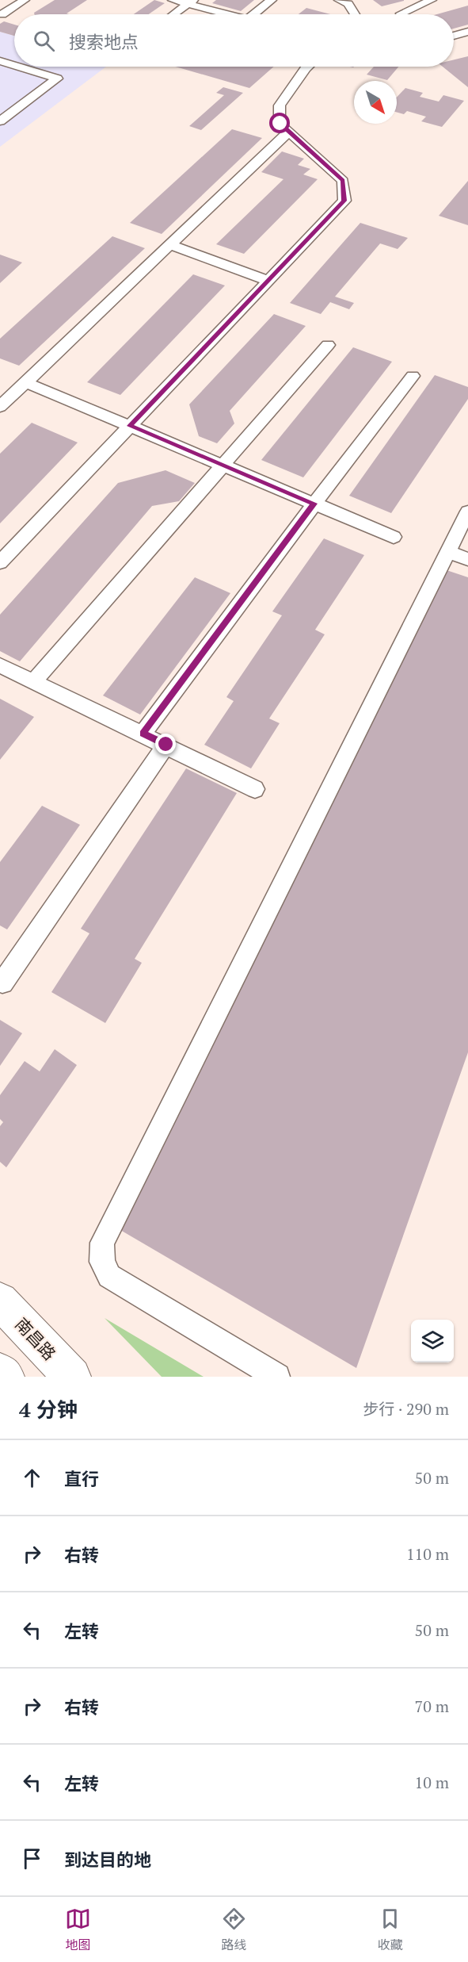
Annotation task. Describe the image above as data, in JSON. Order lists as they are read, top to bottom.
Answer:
{
  "streets": {
    "main road": ["南昌路"]
  },
  "north": "bottom right",
  "page": {
    "search": "搜索地点",
    "heading": ["4 分钟", "步行 · 290 m"],
    "list": [
      ["直行", "50 m"],
      ["右转", "110 m"],
      ["左转", "50 m"],
      ["右转", "70 m"],
      ["左转", "10 m"],
      "到达目的地"
    ],
    "nav": ["地图", "路线", "收藏"]
  }
}
